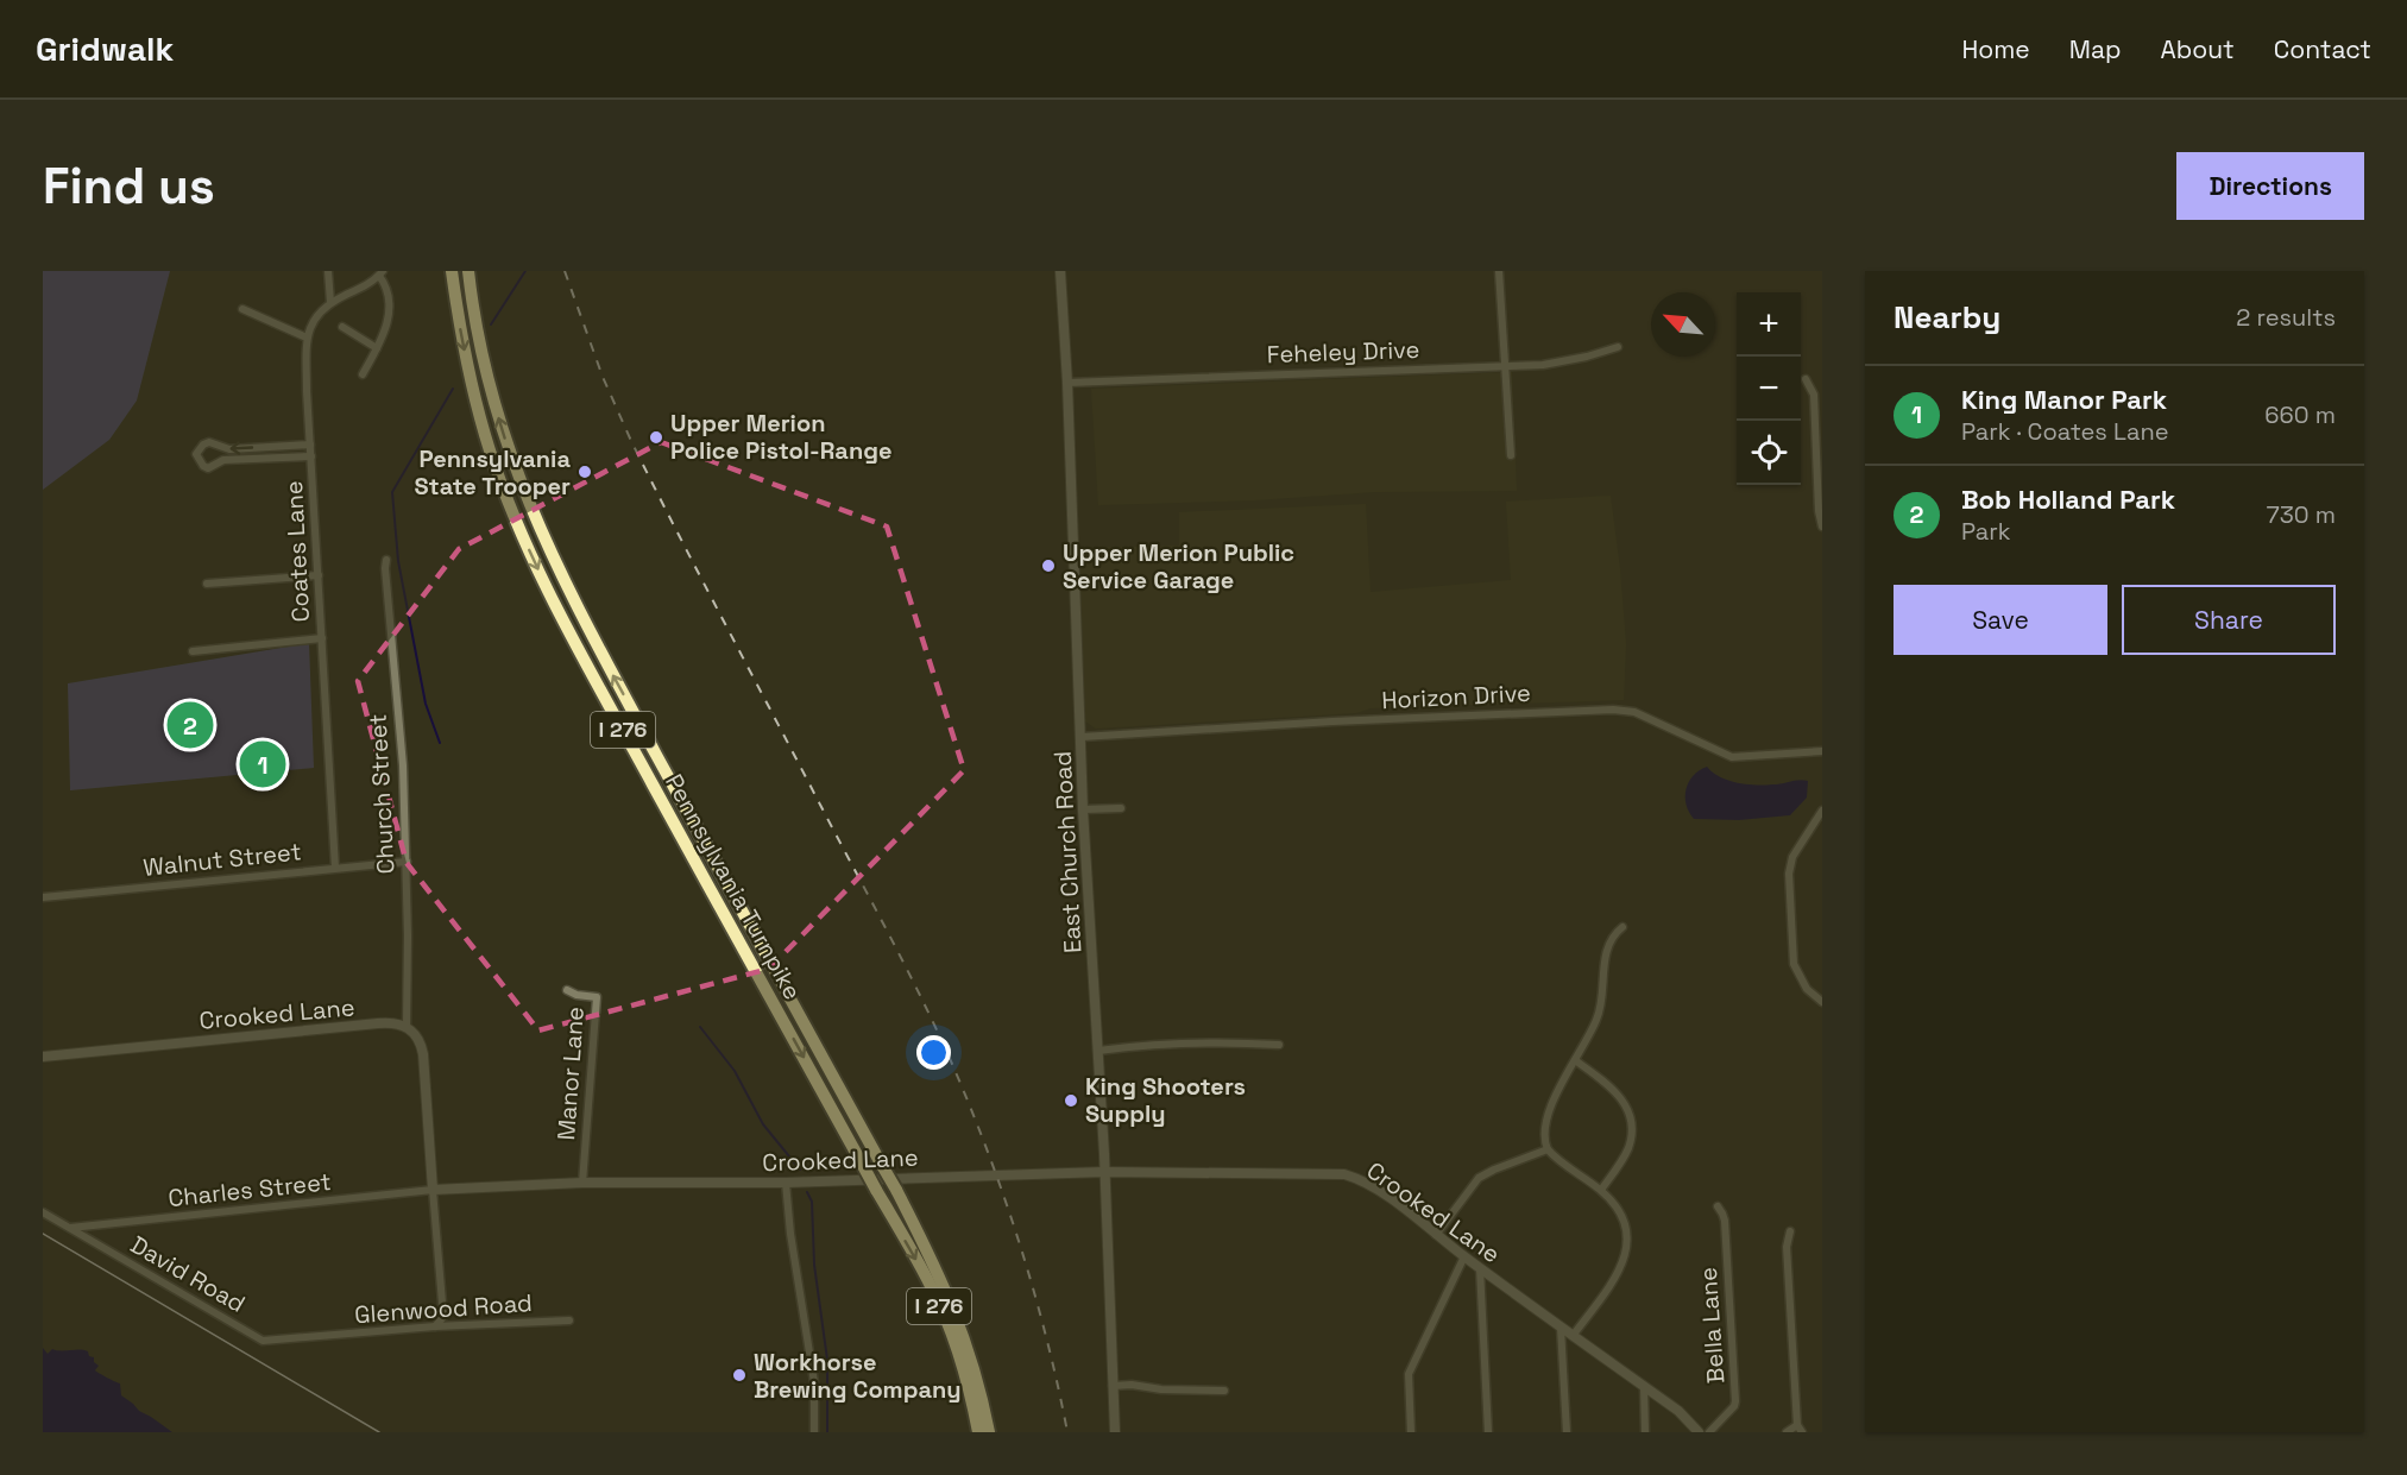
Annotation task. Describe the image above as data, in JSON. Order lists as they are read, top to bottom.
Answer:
{
  "streets": {
    "highway": ["I 276", "Pennsylvania Turnpike"],
    "street": [
      "Feheley Drive",
      "Coates Lane",
      "Horizon Drive",
      "Church Street",
      "East Church Road",
      "Walnut Street",
      "Crooked Lane",
      "Manor Lane",
      "Charles Street",
      "David Road",
      "Glenwood Road",
      "Bella Lane"
    ]
  },
  "crossings": [
    ["Feheley Drive", "East Church Road"],
    ["Coates Lane", "Walnut Street"],
    ["Horizon Drive", "East Church Road"],
    ["Church Street", "Walnut Street"],
    ["Church Street", "Crooked Lane"],
    ["East Church Road", "Crooked Lane"],
    ["Crooked Lane", "Manor Lane"],
    ["Crooked Lane", "Charles Street"],
    ["Charles Street", "David Road"],
    ["David Road", "Glenwood Road"]
  ],
  "places": [
    "Upper Merion Police Pistol-Range",
    "Pennsylvania State Trooper",
    "Upper Merion Public Service Garage",
    "King Shooters Supply",
    "Workhorse Brewing Company"
  ],
  "north": "top left",
  "page": {
    "header": "Gridwalk",
    "nav": [
      "Home",
      "Map",
      "About",
      "Contact"
    ],
    "buttons": [
      "Directions",
      ["Save", "Share"]
    ],
    "title": "Find us",
    "heading": ["Nearby", "2 results"],
    "map_buttons": ["+", "−"],
    "list": [
      {
        "mark": "1",
        "name": "King Manor Park",
        "note": "Park · Coates Lane",
        "value": "660 m"
      },
      {
        "mark": "2",
        "name": "Bob Holland Park",
        "note": "Park",
        "value": "730 m"
      }
    ],
    "pins": ["2", "1"]
  }
}
